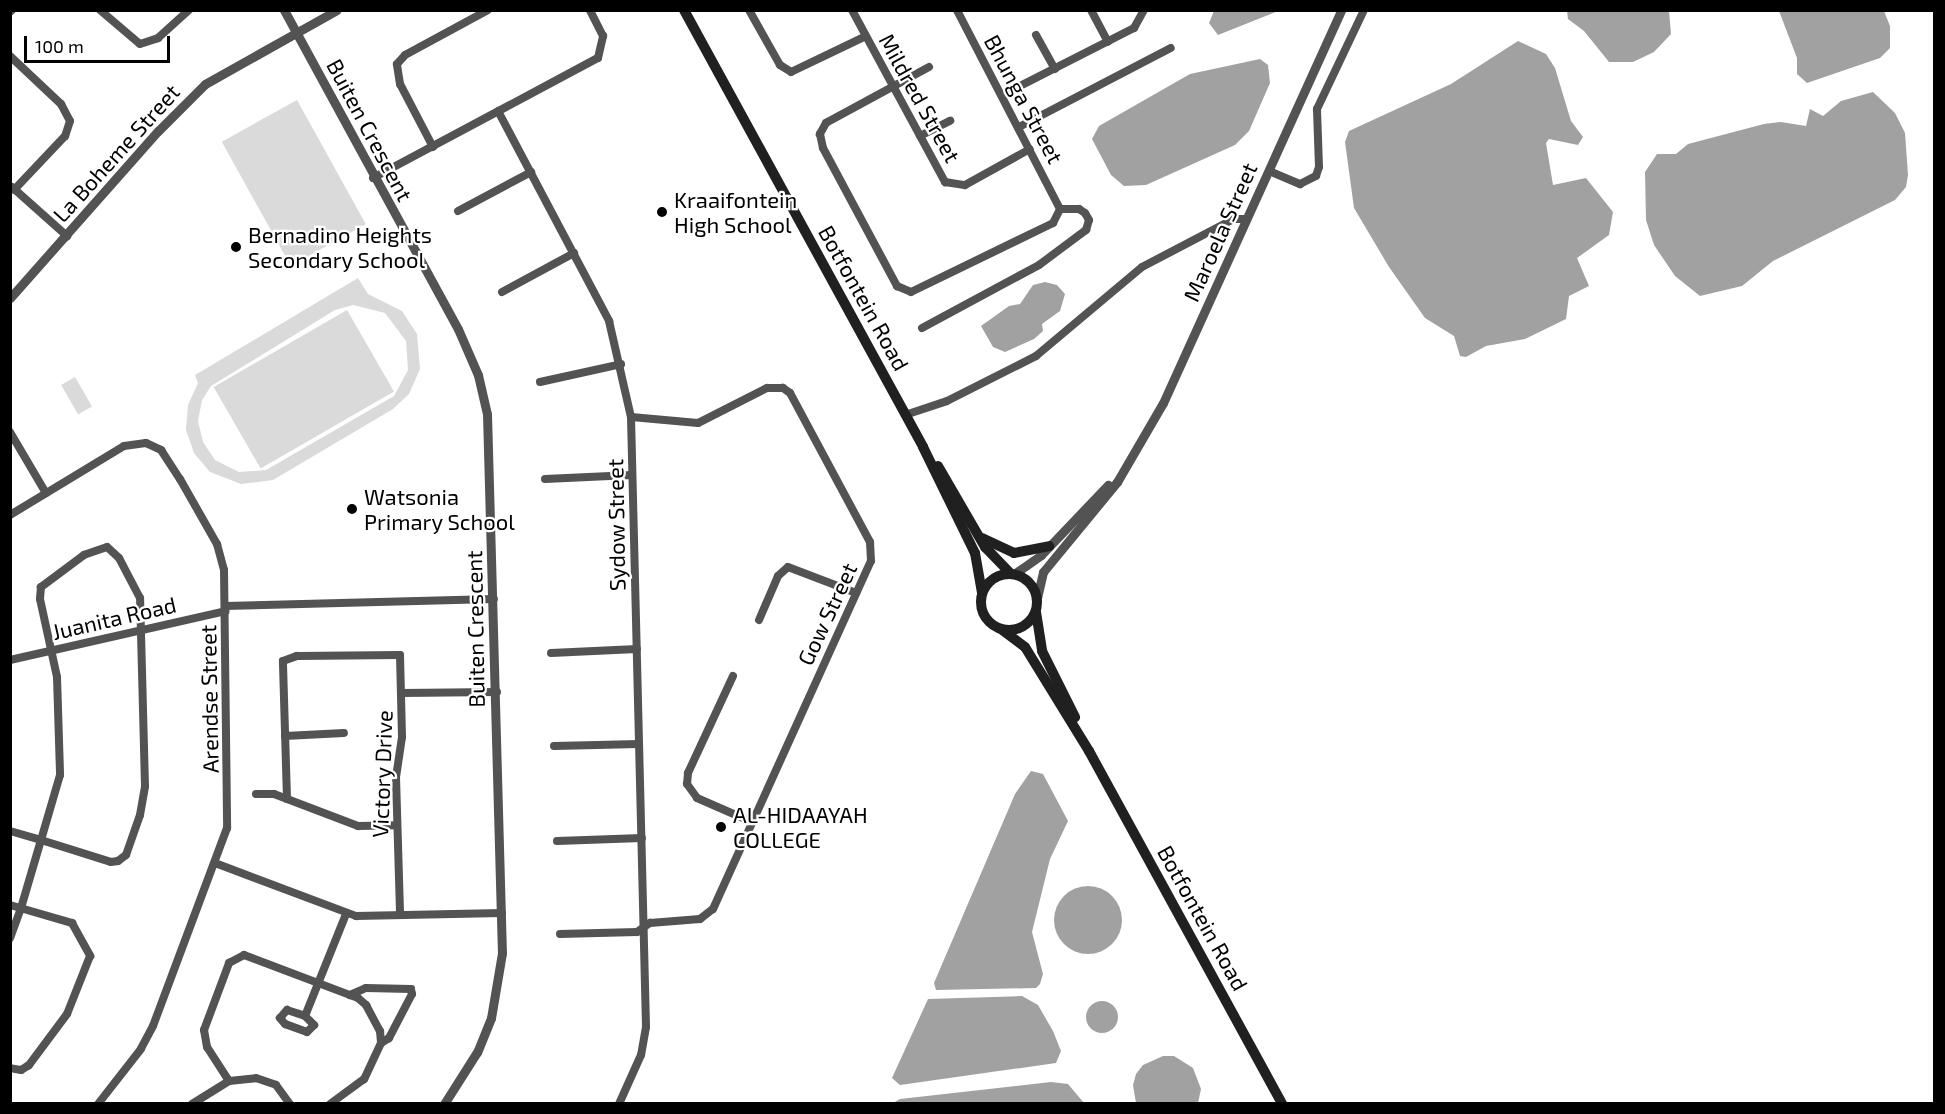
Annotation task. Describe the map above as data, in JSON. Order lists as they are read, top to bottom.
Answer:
{
  "streets": {
    "main road": ["Botfontein Road"],
    "street": [
      "Mildred Street",
      "Bhunga Street",
      "Buiten Crescent",
      "La Boheme Street",
      "Maroela Street",
      "Sydow Street",
      "Gow Street",
      "Juanita Road",
      "Arendse Street",
      "Victory Drive"
    ]
  },
  "crossings": [
    ["Mildred Street", "Bhunga Street"],
    ["Buiten Crescent", "La Boheme Street"],
    ["Buiten Crescent", "Juanita Road"],
    ["Buiten Crescent", "Victory Drive"],
    ["Maroela Street", "Botfontein Road"],
    ["Sydow Street", "Gow Street"],
    ["Juanita Road", "Arendse Street"]
  ],
  "places": [
    "Kraaifontein High School",
    "Bernadino Heights Secondary School",
    "Watsonia Primary School",
    "AL-HIDAAYAH COLLEGE"
  ],
  "scale_bar": "100 m"
}
